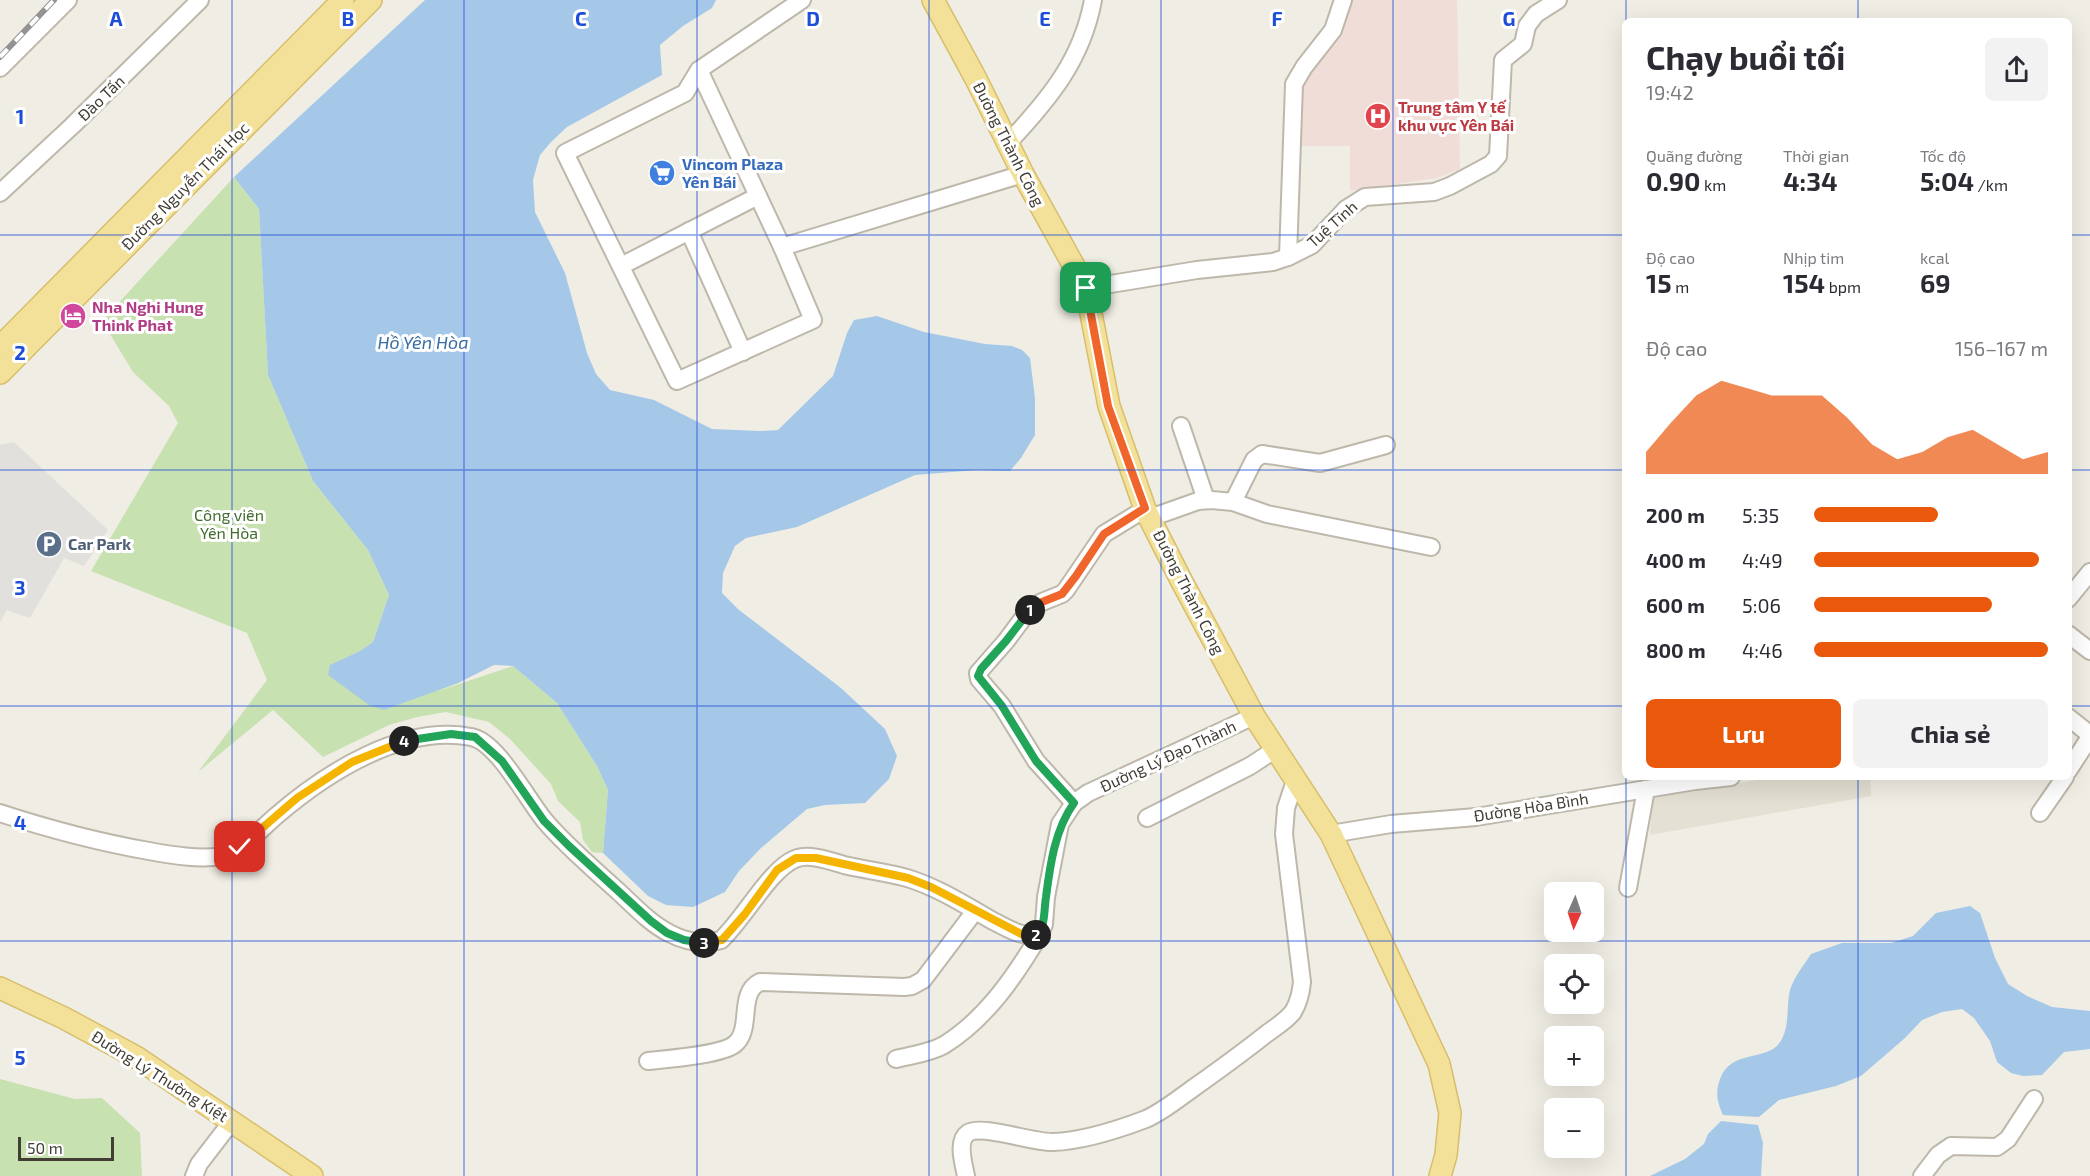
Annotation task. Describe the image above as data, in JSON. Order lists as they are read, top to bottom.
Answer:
{
  "streets": {
    "main road": ["Đường Thành Công", "Đường Nguyễn Thái Học", "Đường Lý Thường Kiệt"],
    "street": [
      "Đào Tấn",
      "Tuệ Tĩnh",
      "Đường Lý Đạo Thành",
      "Đường Hòa Bình"
    ]
  },
  "crossings": [
    ["Đường Thành Công", "Tuệ Tĩnh"],
    ["Đường Thành Công", "Đường Lý Đạo Thành"],
    ["Đường Thành Công", "Đường Hòa Bình"]
  ],
  "water": ["Hồ Yên Hòa"],
  "parks": ["Công viên Yên Hòa"],
  "places": {
    "hospital": ["Trung tâm Y tế khu vực Yên Bái"],
    "supermarket": ["Vincom Plaza Yên Bái"],
    "hotel": ["Nha Nghi Hung Think Phat"],
    "parking": ["Car Park"]
  },
  "scale_bar": "50 m",
  "north": "bottom",
  "page": {
    "heading": ["Chạy buổi tối", "19:42"],
    "stats": [
      ["Quãng đường", "0.90 km"],
      ["Thời gian", "4:34"],
      ["Tốc độ", "5:04 /km"],
      ["Độ cao", "15 m"],
      ["Nhịp tim", "154 bpm"],
      ["kcal", "69"]
    ],
    "chart": ["Độ cao", "156–167 m"],
    "list": [
      {
        "name": "200 m",
        "note": "5:35"
      },
      {
        "name": "400 m",
        "note": "4:49"
      },
      {
        "name": "600 m",
        "note": "5:06"
      },
      {
        "name": "800 m",
        "note": "4:46"
      }
    ],
    "pins": [
      "1",
      "4",
      "2",
      "3"
    ],
    "buttons": ["Lưu", "Chia sẻ"],
    "map_buttons": ["+", "−"],
    "scale": "50 m"
  },
  "grid": {
    "columns": [
      "A",
      "B",
      "C",
      "D",
      "E",
      "F",
      "G"
    ],
    "rows": [
      "1",
      "2",
      "3",
      "4",
      "5"
    ]
  }
}
